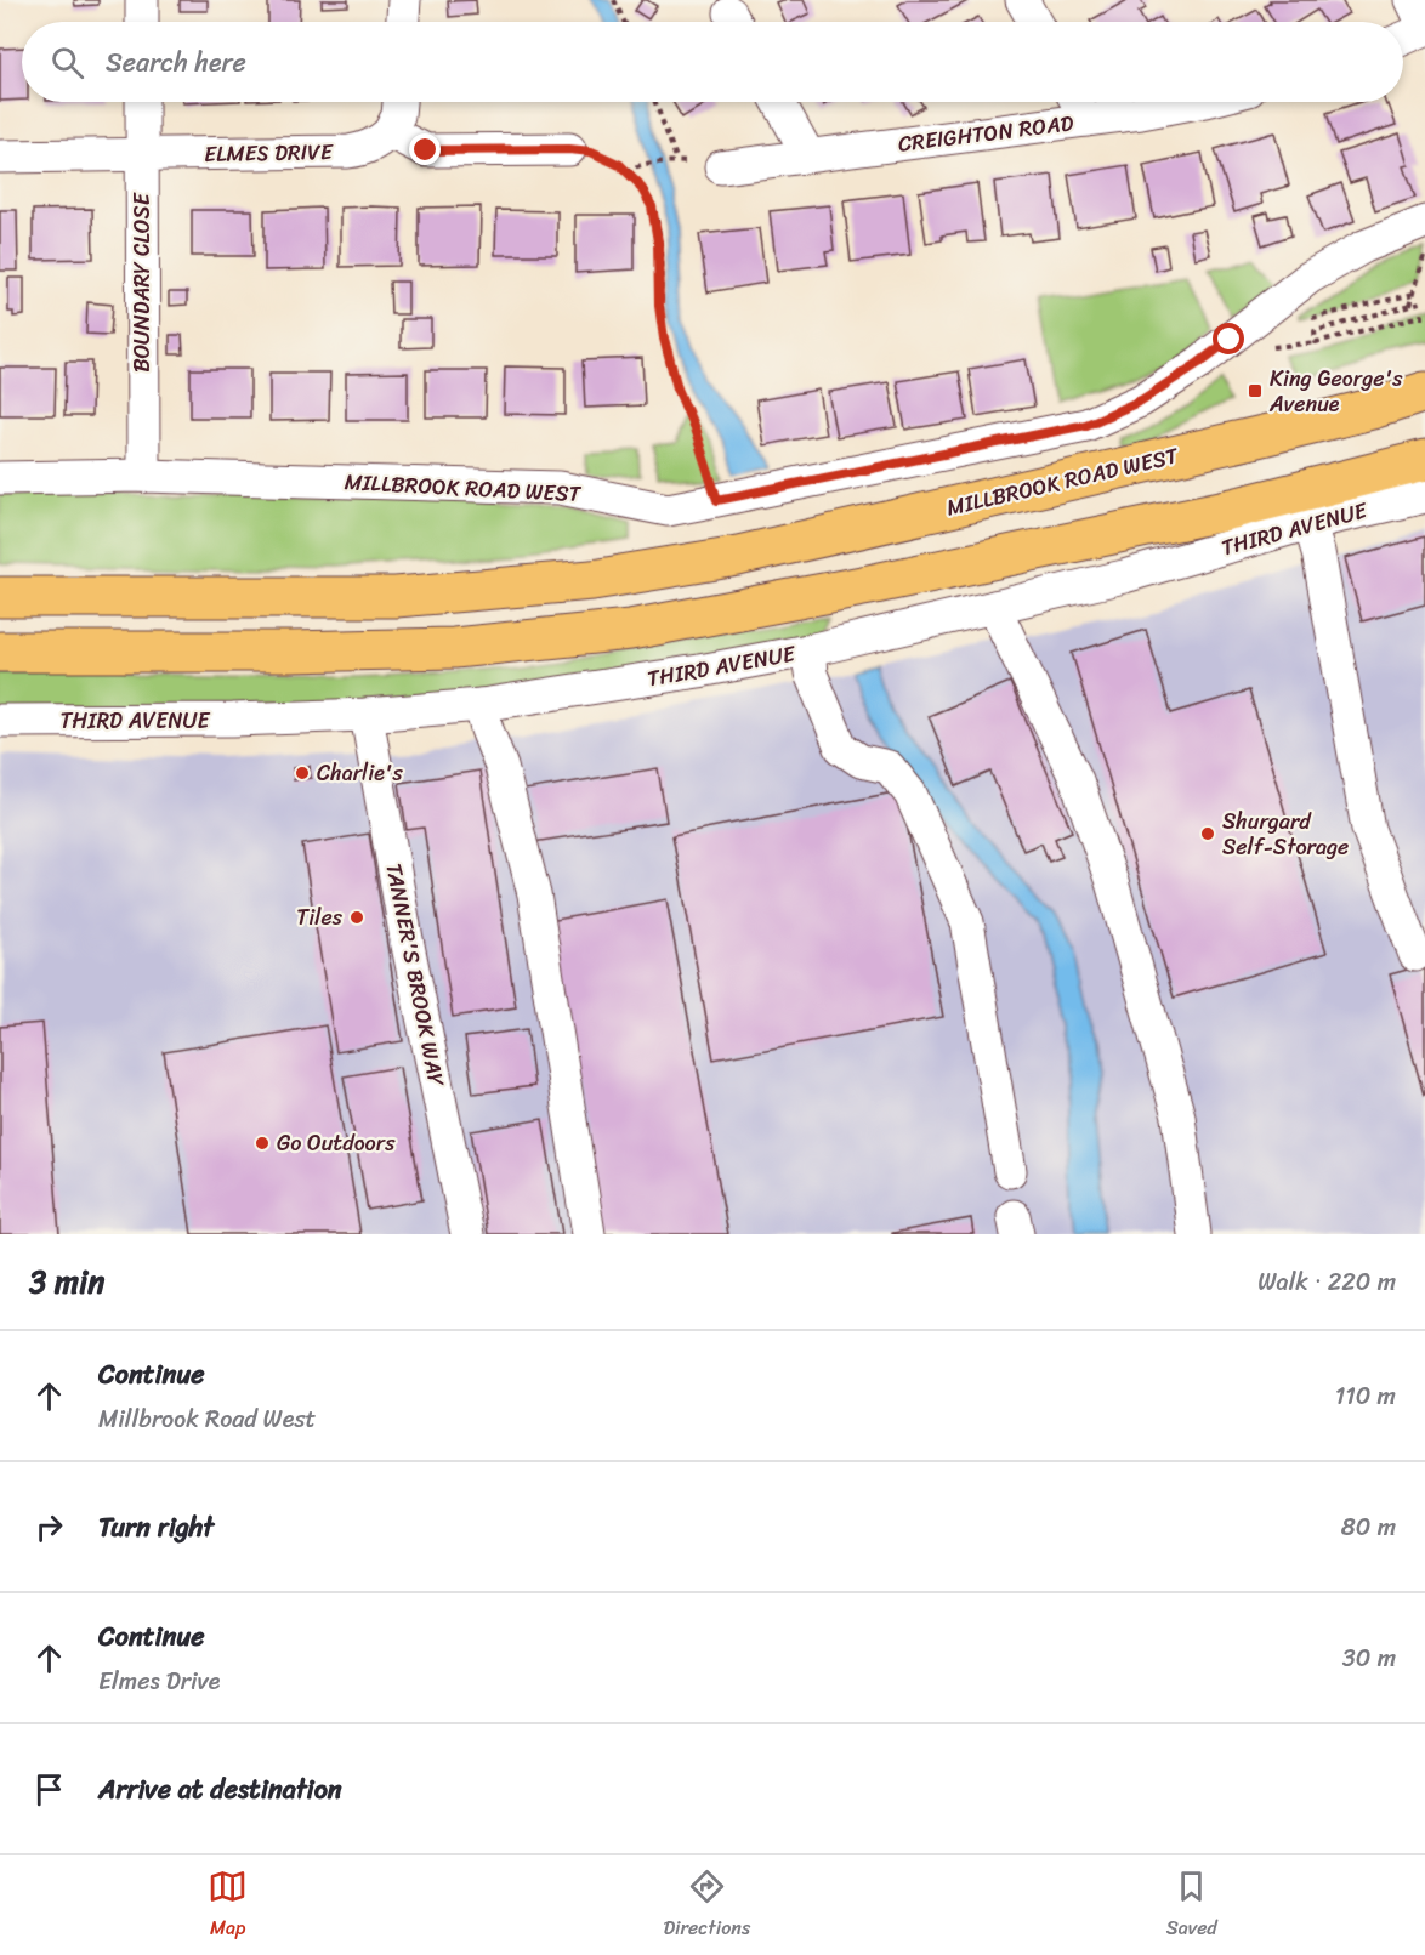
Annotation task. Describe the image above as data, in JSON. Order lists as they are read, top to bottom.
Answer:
{
  "streets": {
    "highway": ["MILLBROOK ROAD WEST"],
    "street": [
      "CREIGHTON ROAD",
      "ELMES DRIVE",
      "BOUNDARY CLOSE",
      "THIRD AVENUE",
      "TANNER'S BROOK WAY"
    ]
  },
  "crossings": [
    ["ELMES DRIVE", "BOUNDARY CLOSE"],
    ["BOUNDARY CLOSE", "MILLBROOK ROAD WEST"],
    ["THIRD AVENUE", "TANNER'S BROOK WAY"]
  ],
  "places": {
    "transit": ["King George's Avenue"],
    "other": [
      "Charlie's",
      "Shurgard Self-Storage",
      "Tiles",
      "Go Outdoors"
    ]
  },
  "page": {
    "search": "Search here",
    "heading": ["3 min", "Walk · 220 m"],
    "list": [
      ["Continue", "Millbrook Road West", "110 m"],
      ["Turn right", "80 m"],
      ["Continue", "Elmes Drive", "30 m"],
      "Arrive at destination"
    ],
    "nav": ["Map", "Directions", "Saved"]
  }
}
